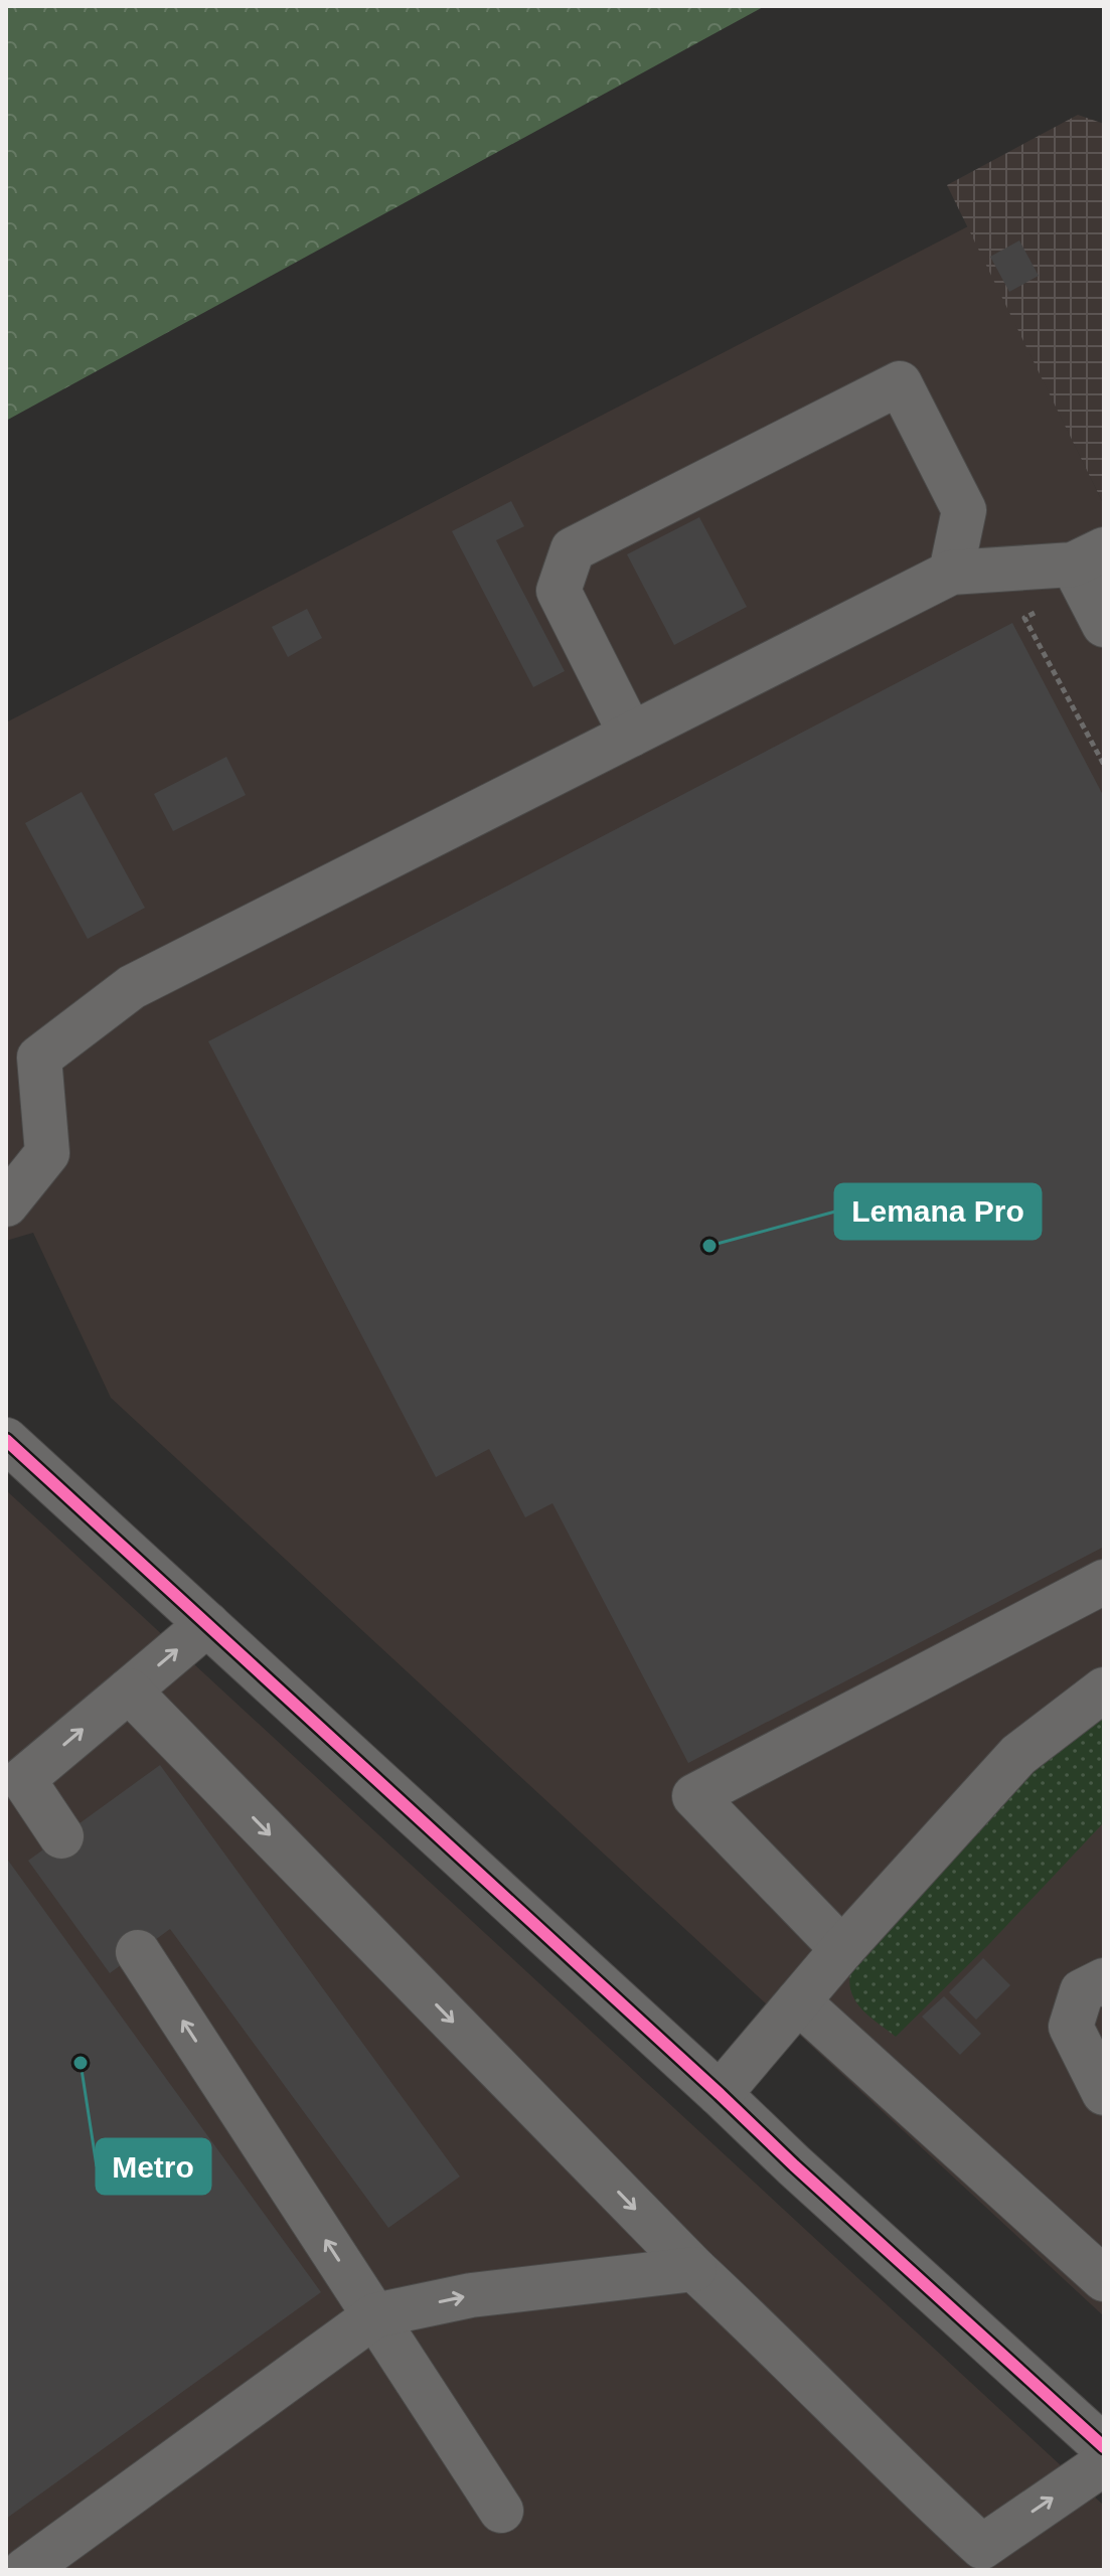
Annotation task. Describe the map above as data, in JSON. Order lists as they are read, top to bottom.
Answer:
{
  "places": ["Lemana Pro", "Metro"]
}
